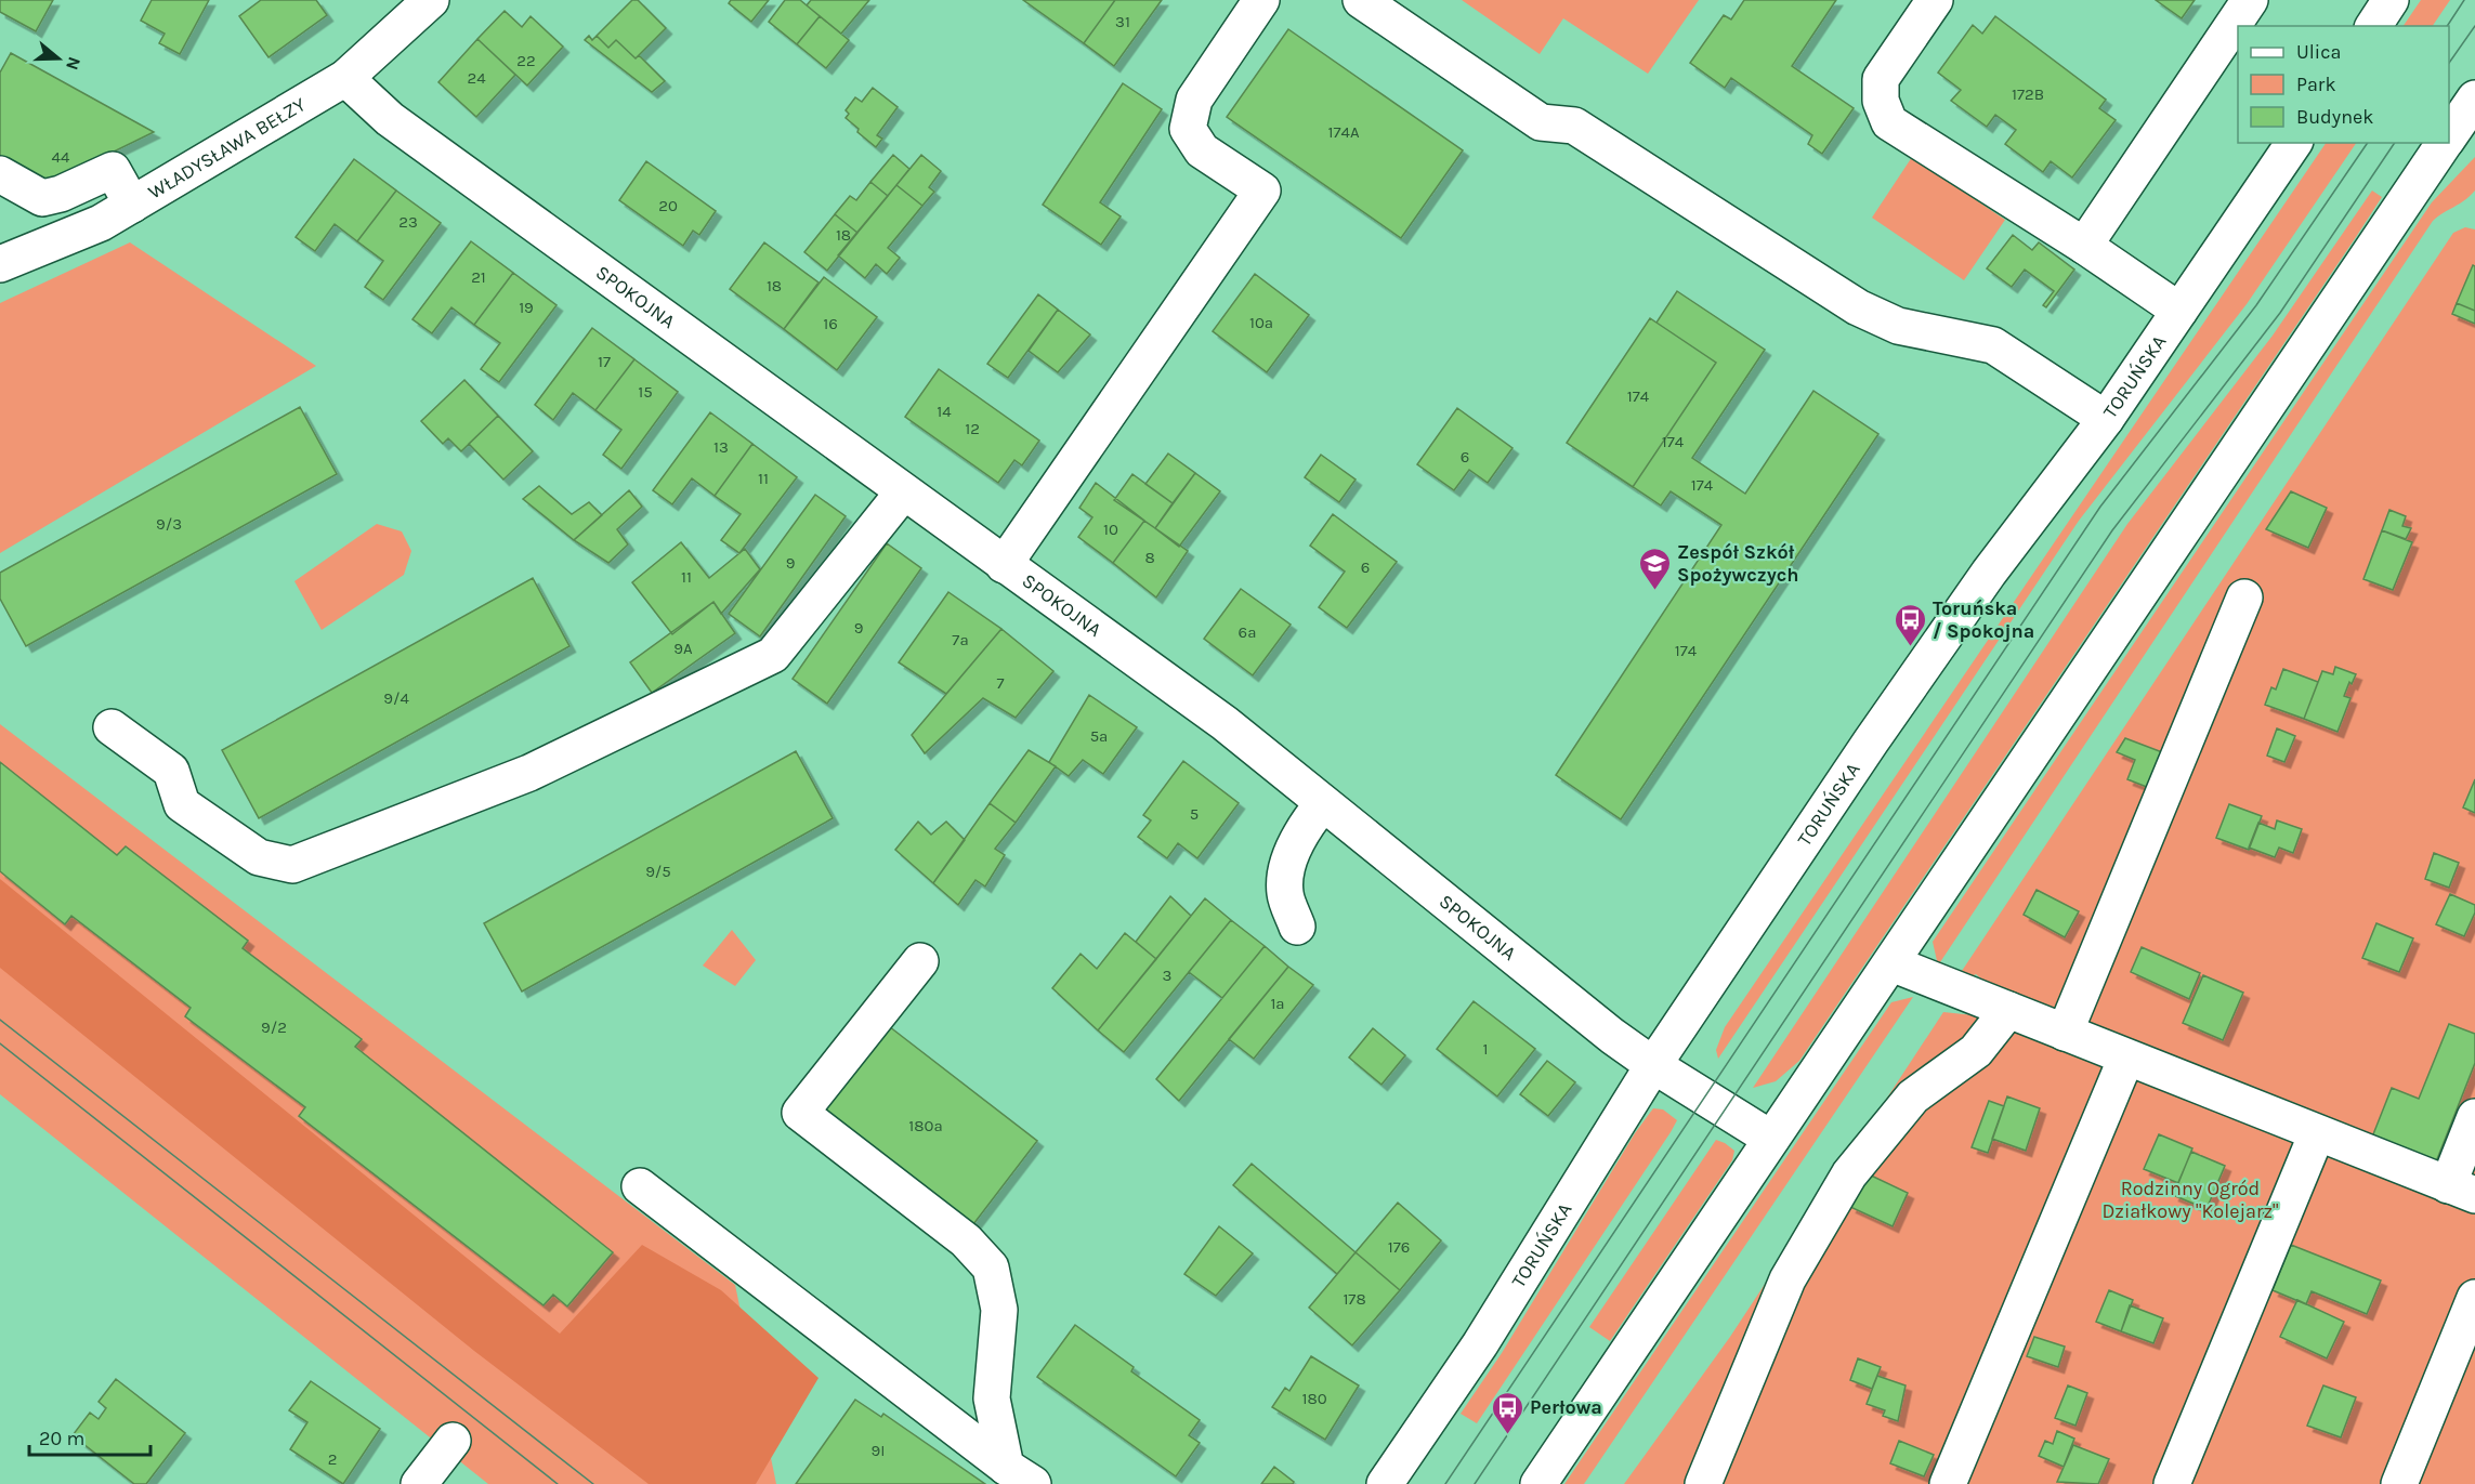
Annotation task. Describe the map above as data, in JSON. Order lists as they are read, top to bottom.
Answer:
{
  "streets": {
    "main road": ["WŁADYSŁAWA BEŁZY", "SPOKOJNA", "TORUŃSKA"]
  },
  "crossings": [
    ["WŁADYSŁAWA BEŁZY", "SPOKOJNA"],
    ["SPOKOJNA", "TORUŃSKA"]
  ],
  "parks": ["Rodzinny Ogród Działkowy \"Kolejarz\""],
  "places": {
    "school or university": ["Zespół Szkół Spożywczych"],
    "bus stop": ["Toruńska / Spokojna", "Perłowa"]
  },
  "house_numbers": [
    "31",
    "22",
    "24",
    "172B",
    "174A",
    "44",
    "20",
    "23",
    "18",
    "21",
    "18",
    "19",
    "10a",
    "16",
    "17",
    "15",
    "174",
    "14",
    "12",
    "174",
    "13",
    "6",
    "11",
    "174",
    "9/3",
    "10",
    "8",
    "9",
    "6",
    "11",
    "9",
    "6a",
    "7a",
    "9A",
    "174",
    "7",
    "9/4",
    "5a",
    "5",
    "9/5",
    "3",
    "1a",
    "9/2",
    "1",
    "180a",
    "176",
    "178",
    "180",
    "9I",
    "2"
  ],
  "legend": ["Ulica", "Park", "Budynek"],
  "scale_bar": "20 m",
  "north": "right"
}
